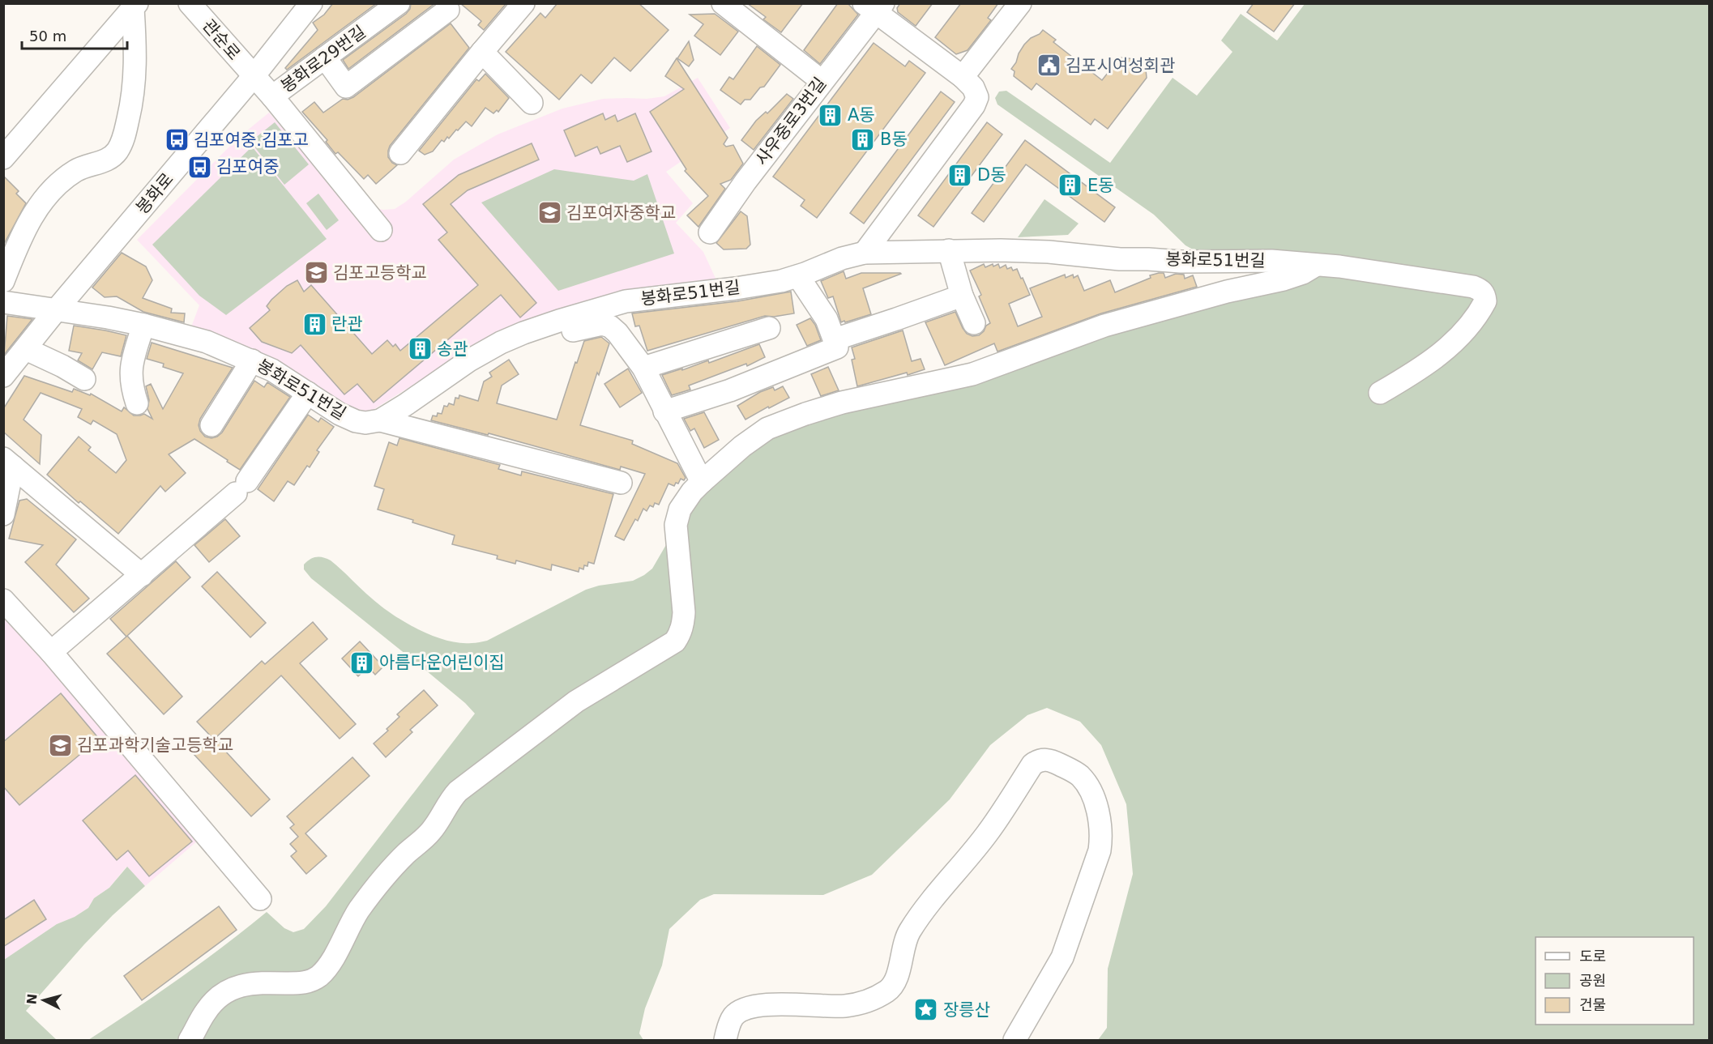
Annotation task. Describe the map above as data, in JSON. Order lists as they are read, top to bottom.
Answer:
{
  "streets": {
    "street": [
      "관순로",
      "봉화로29번길",
      "사우중로3번길",
      "봉화로",
      "봉화로51번길"
    ]
  },
  "crossings": [
    ["관순로", "봉화로"],
    ["사우중로3번길", "봉화로51번길"],
    ["봉화로", "봉화로51번길"]
  ],
  "places": {
    "public building": ["김포시여성회관"],
    "building": [
      "A동",
      "B동",
      "D동",
      "E동",
      "란관",
      "송관",
      "아름다운어린이집"
    ],
    "bus stop": ["김포여중.김포고", "김포여중"],
    "school or university": ["김포여자중학교", "김포고등학교", "김포과학기술고등학교"],
    "place": ["장릉산"]
  },
  "legend": ["도로", "공원", "건물"],
  "scale_bar": "50 m",
  "north": "left"
}
